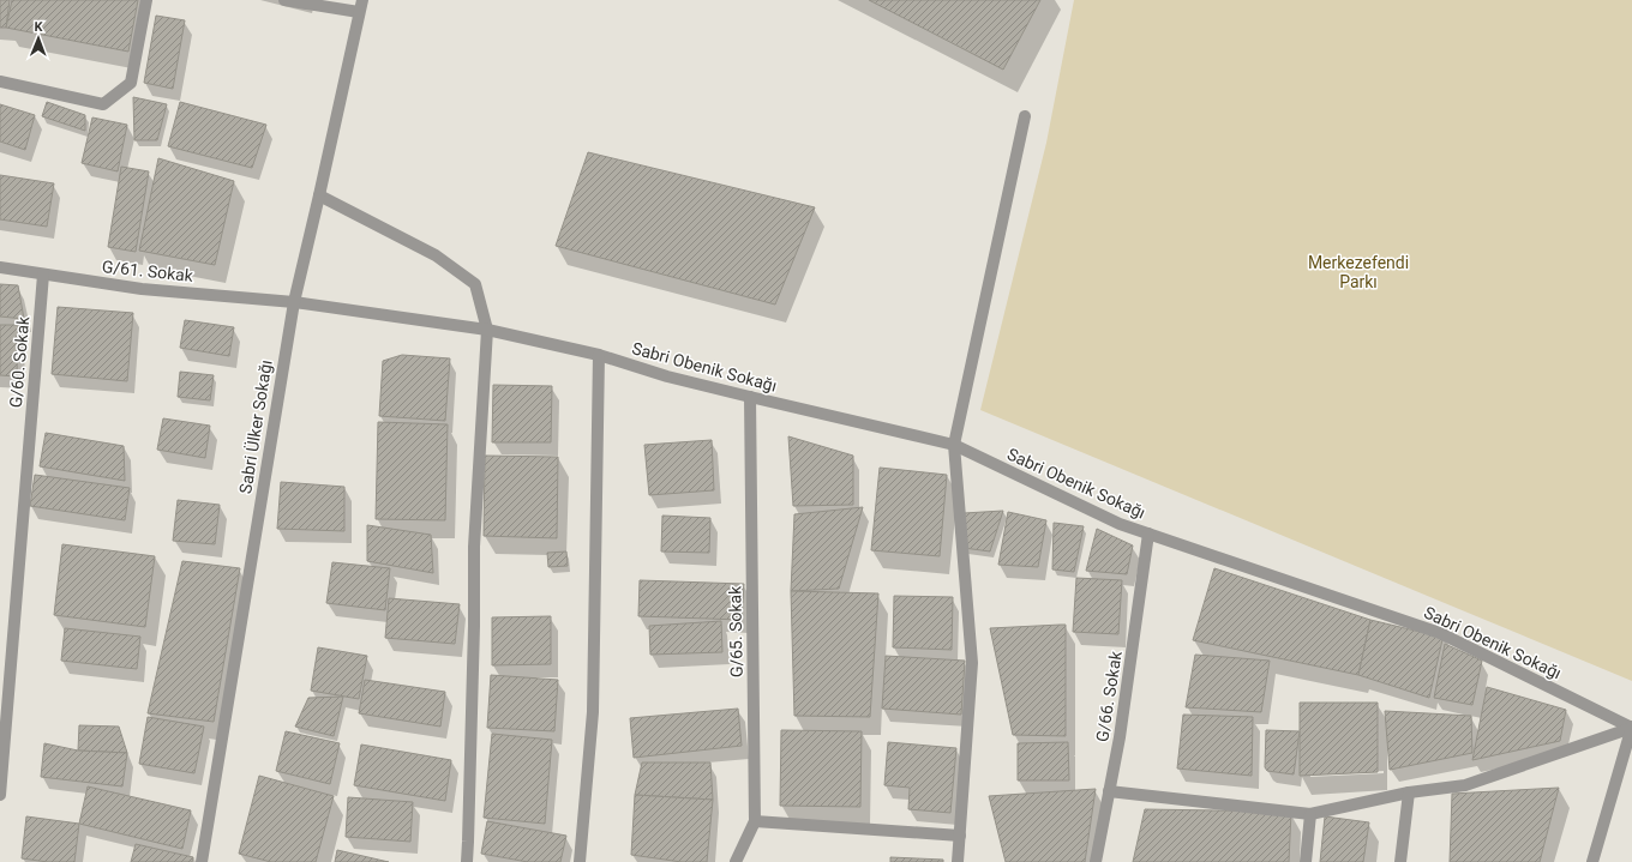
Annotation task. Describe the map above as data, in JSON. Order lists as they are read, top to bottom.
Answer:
{
  "streets": {
    "street": [
      "G/61. Sokak",
      "G/60. Sokak",
      "Sabri Obenik Sokağı",
      "Sabri Ülker Sokağı",
      "G/65. Sokak",
      "G/66. Sokak"
    ]
  },
  "crossings": [
    ["G/61. Sokak", "G/60. Sokak"],
    ["G/61. Sokak", "Sabri Obenik Sokağı"],
    ["G/61. Sokak", "Sabri Ülker Sokağı"],
    ["Sabri Obenik Sokağı", "G/65. Sokak"],
    ["Sabri Obenik Sokağı", "G/66. Sokak"]
  ],
  "parks": ["Merkezefendi Parkı"],
  "north": "top"
}
